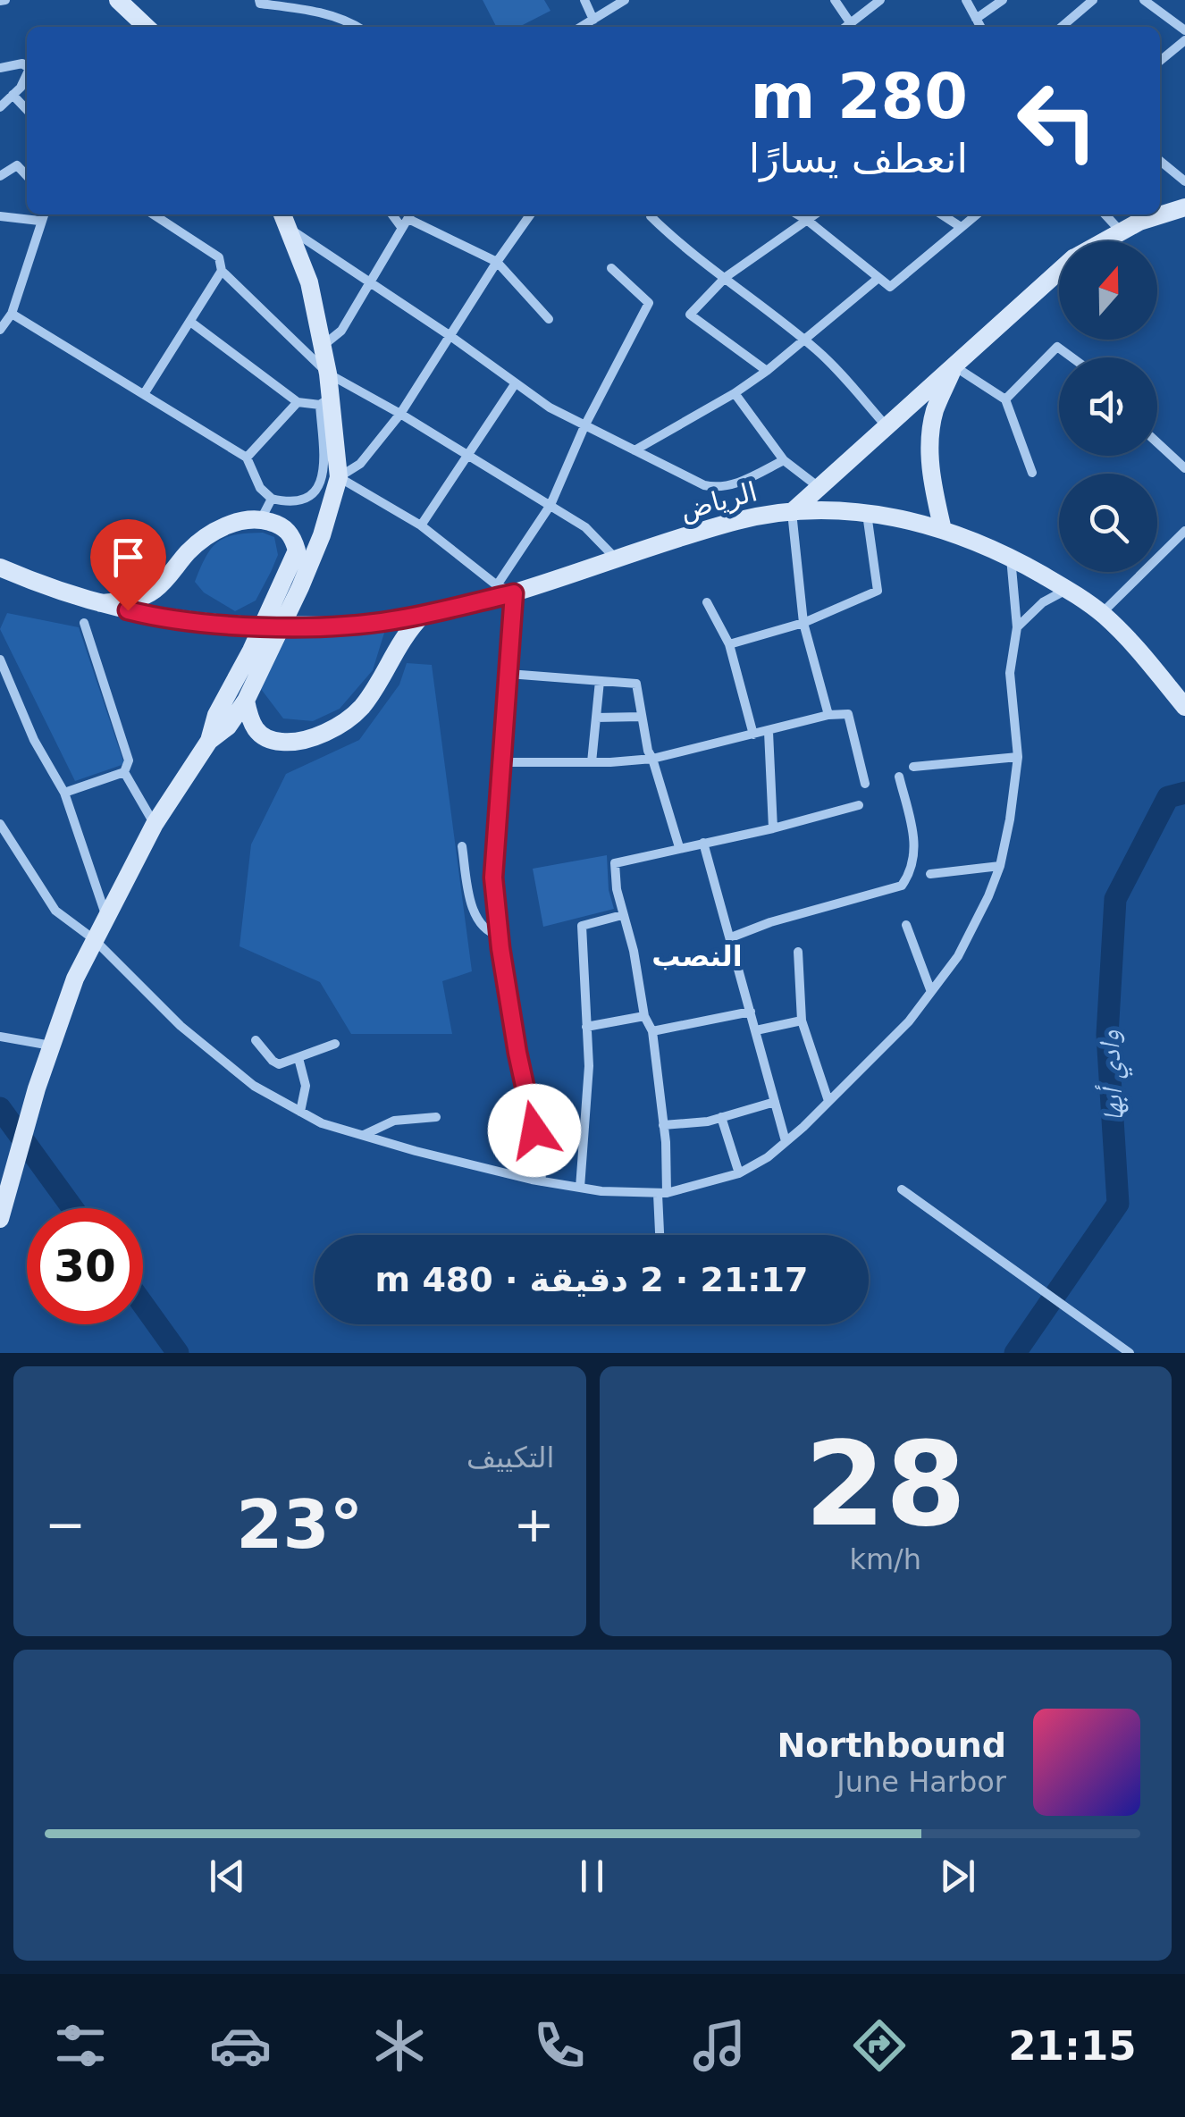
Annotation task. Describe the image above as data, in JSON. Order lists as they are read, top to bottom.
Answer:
{
  "streets": {
    "street": ["الرياض"]
  },
  "districts": ["النصب"],
  "water": ["وادي أبها"],
  "north": "top",
  "page": {
    "turn": ["280 m", "انعطف يسارًا"],
    "limit": "30",
    "trip": "21:17 · 2 دقيقة · 480 m",
    "tile": [
      ["28", "km/h"],
      "التكييف"
    ],
    "heat": ["−", "23°", "+"],
    "song": ["Northbound", "June Harbor"],
    "tabs": "21:15"
  }
}
